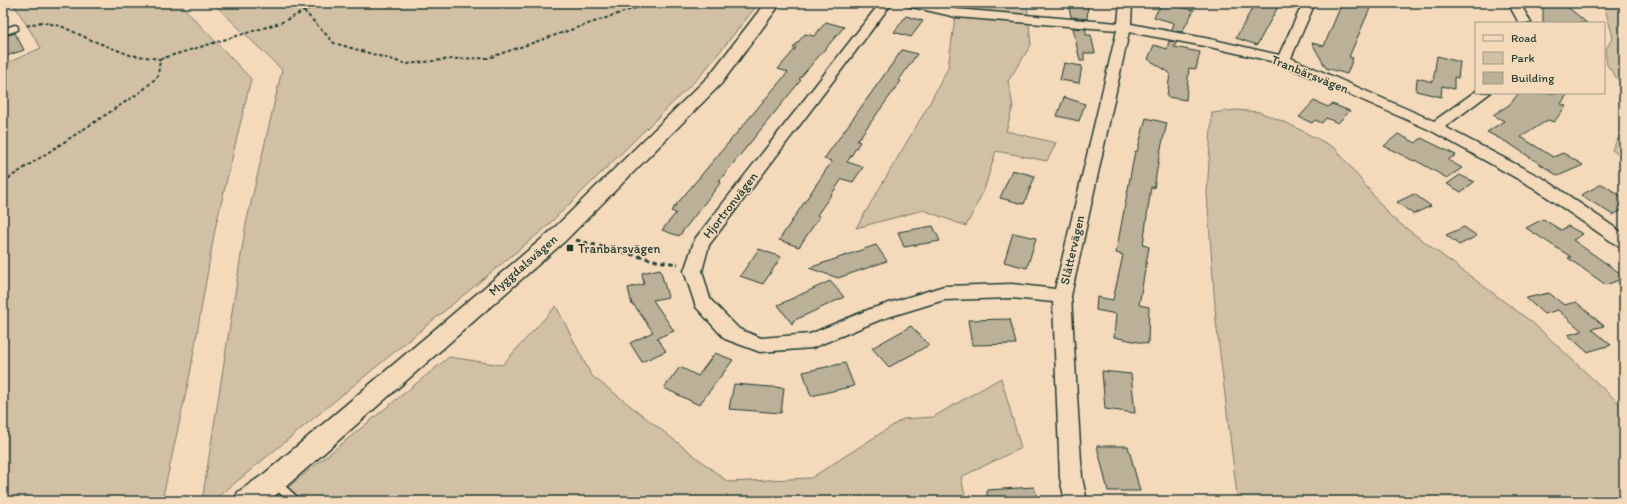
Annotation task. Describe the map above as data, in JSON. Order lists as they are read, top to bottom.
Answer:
{
  "streets": {
    "street": [
      "Tranbärsvägen",
      "Hjortronvägen",
      "Slåttervägen",
      "Myggdalsvägen"
    ]
  },
  "crossings": [
    ["Tranbärsvägen", "Slåttervägen"],
    ["Hjortronvägen", "Slåttervägen"]
  ],
  "places": {
    "transit": ["Tranbärsvägen"]
  },
  "legend": ["Road", "Park", "Building"]
}
